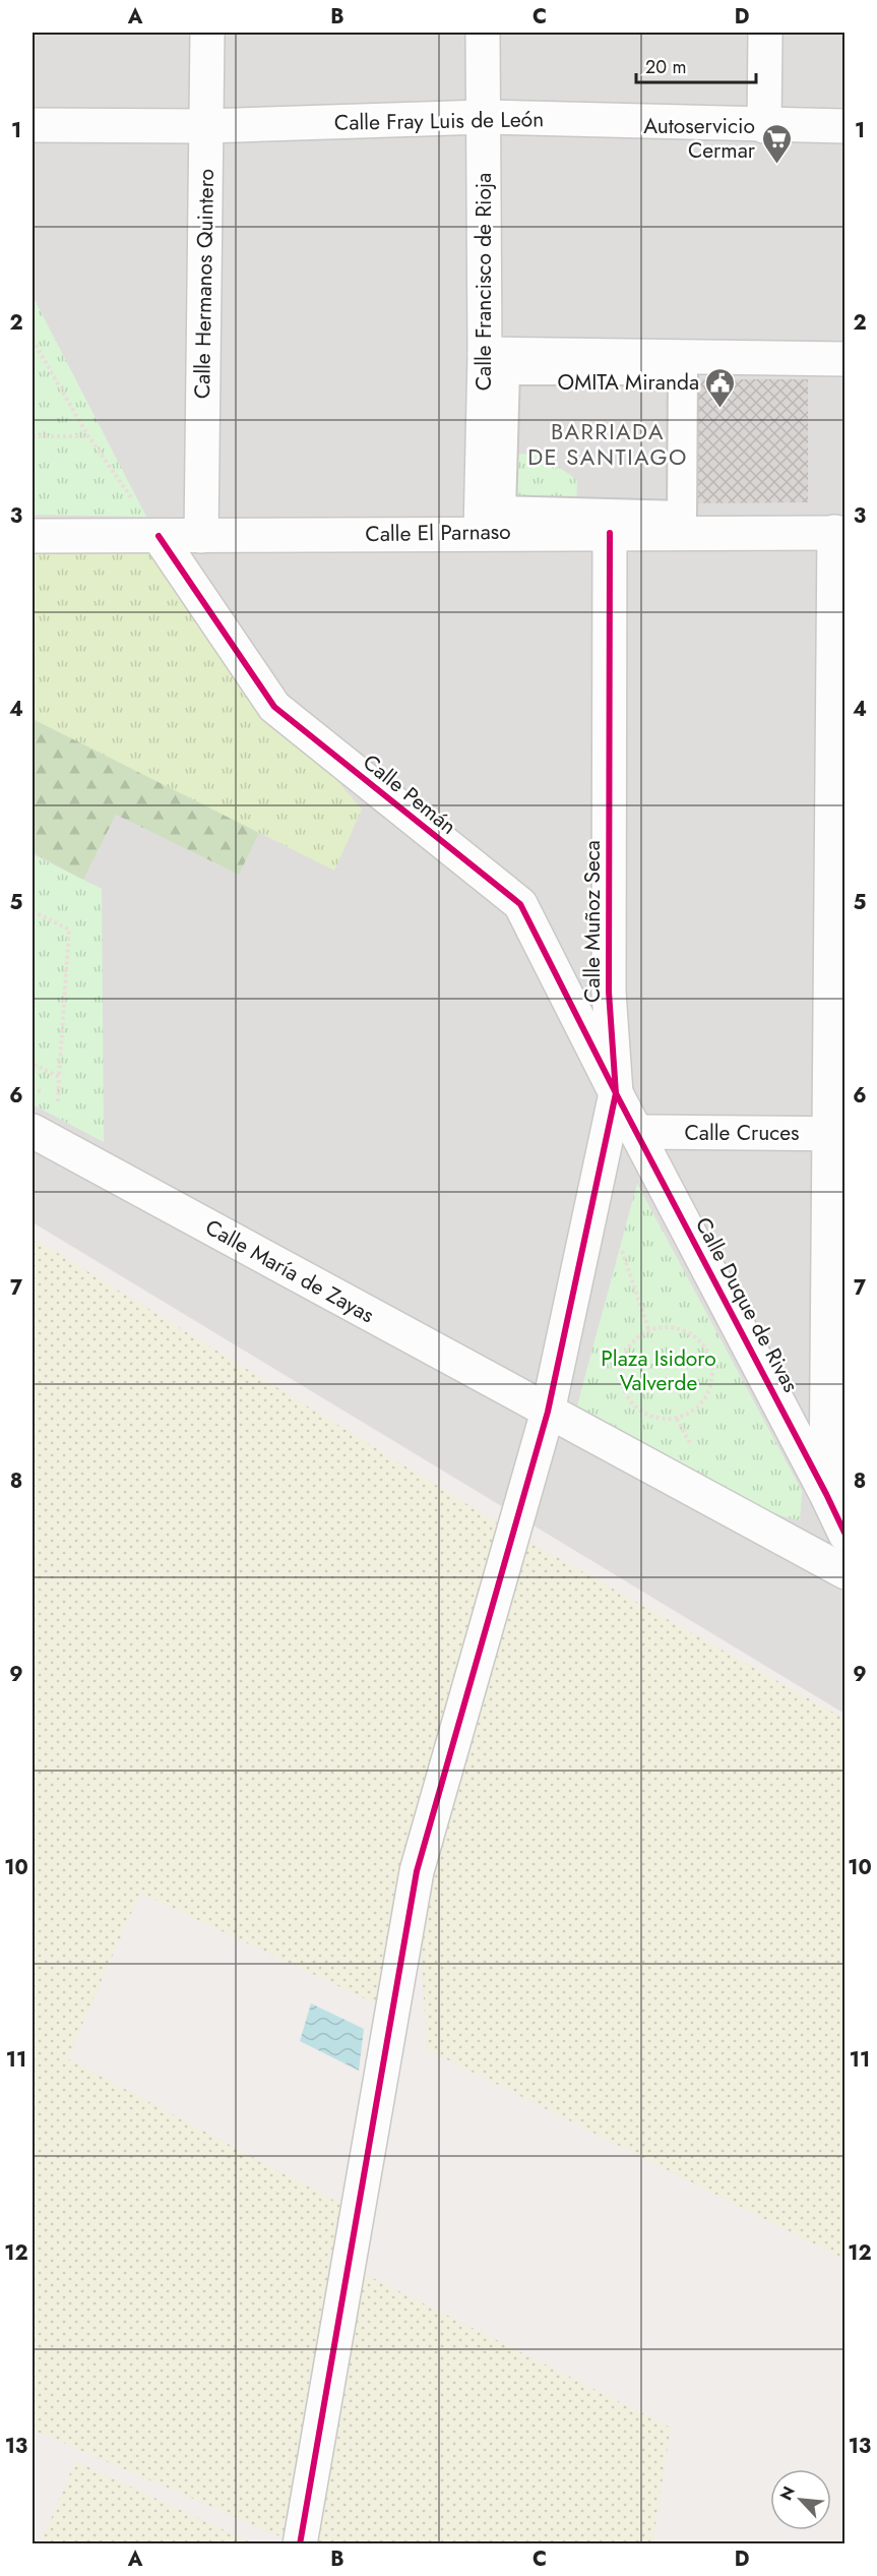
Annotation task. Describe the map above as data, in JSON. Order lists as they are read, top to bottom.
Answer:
{
  "streets": {
    "street": [
      "Calle Fray Luis de León",
      "Calle Francisco de Rioja",
      "Calle Hermanos Quintero",
      "Calle El Parnaso",
      "Calle Pemán",
      "Calle Muñoz Seca",
      "Calle Cruces",
      "Calle María de Zayas",
      "Calle Duque de Rivas"
    ]
  },
  "crossings": [
    ["Calle Fray Luis de León", "Calle Francisco de Rioja"],
    ["Calle Fray Luis de León", "Calle Hermanos Quintero"],
    ["Calle Francisco de Rioja", "Calle El Parnaso"],
    ["Calle Hermanos Quintero", "Calle El Parnaso"],
    ["Calle El Parnaso", "Calle Pemán"],
    ["Calle El Parnaso", "Calle Muñoz Seca"],
    ["Calle Pemán", "Calle Muñoz Seca"],
    ["Calle Pemán", "Calle Duque de Rivas"],
    ["Calle Muñoz Seca", "Calle María de Zayas"],
    ["Calle Muñoz Seca", "Calle Duque de Rivas"],
    ["Calle Cruces", "Calle Duque de Rivas"]
  ],
  "districts": ["BARRIADA DE SANTIAGO"],
  "parks": ["Plaza Isidoro Valverde"],
  "places": {
    "supermarket": ["Autoservicio Cermar"],
    "public building": ["OMITA Miranda"]
  },
  "scale_bar": "20 m",
  "north": "top left",
  "grid": {
    "columns": [
      "A",
      "B",
      "C",
      "D"
    ],
    "rows": [
      "1",
      "2",
      "3",
      "4",
      "5",
      "6",
      "7",
      "8",
      "9",
      "10",
      "11",
      "12",
      "13"
    ]
  }
}
